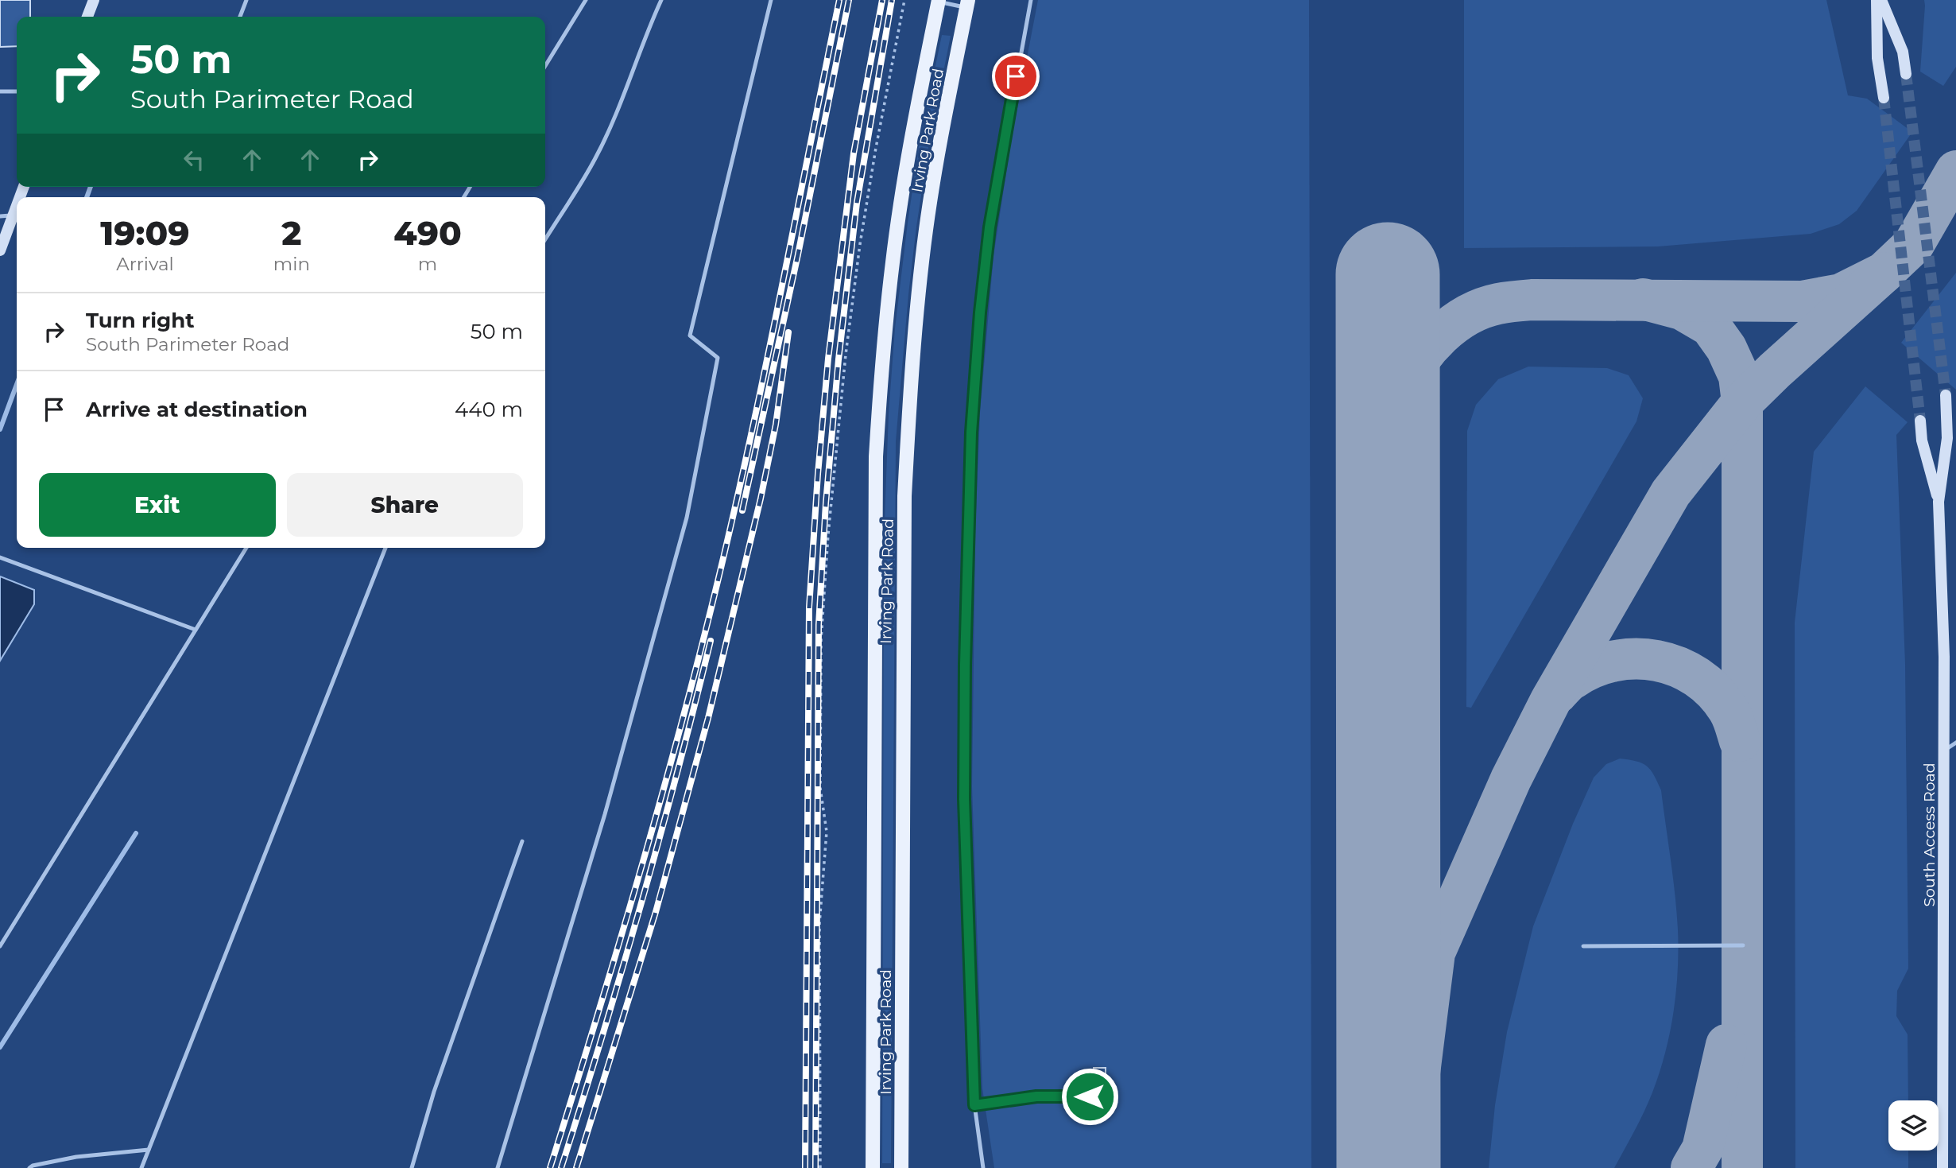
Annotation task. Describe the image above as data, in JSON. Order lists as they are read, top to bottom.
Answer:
{
  "streets": {
    "main road": ["Irving Park Road"],
    "street": ["South Access Road"]
  },
  "page": {
    "turn": ["50 m", "South Parimeter Road"],
    "eta": [
      "19:09",
      "Arrival",
      "2",
      "min",
      "490",
      "m"
    ],
    "list": [
      {
        "name": "Turn right",
        "note": "South Parimeter Road",
        "value": "50 m"
      },
      {
        "name": "Arrive at destination",
        "value": "440 m"
      }
    ],
    "buttons": ["Exit", "Share"]
  }
}
